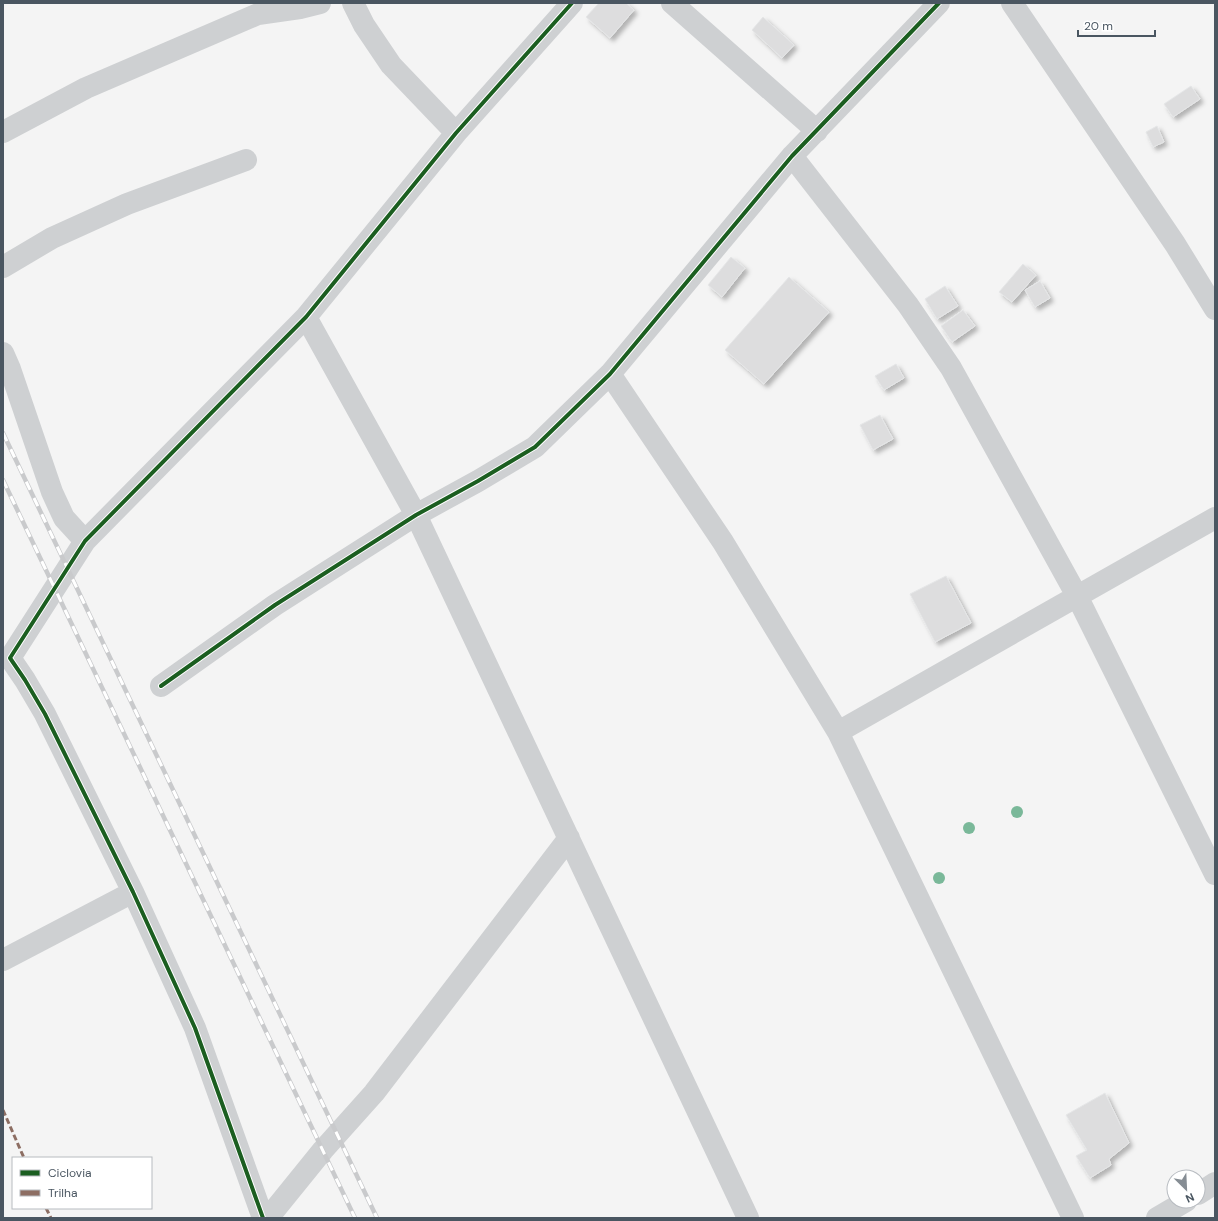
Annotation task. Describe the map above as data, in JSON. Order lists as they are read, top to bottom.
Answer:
{
  "legend": ["Ciclovia", "Trilha"],
  "scale_bar": "20 m",
  "north": "bottom right"
}
